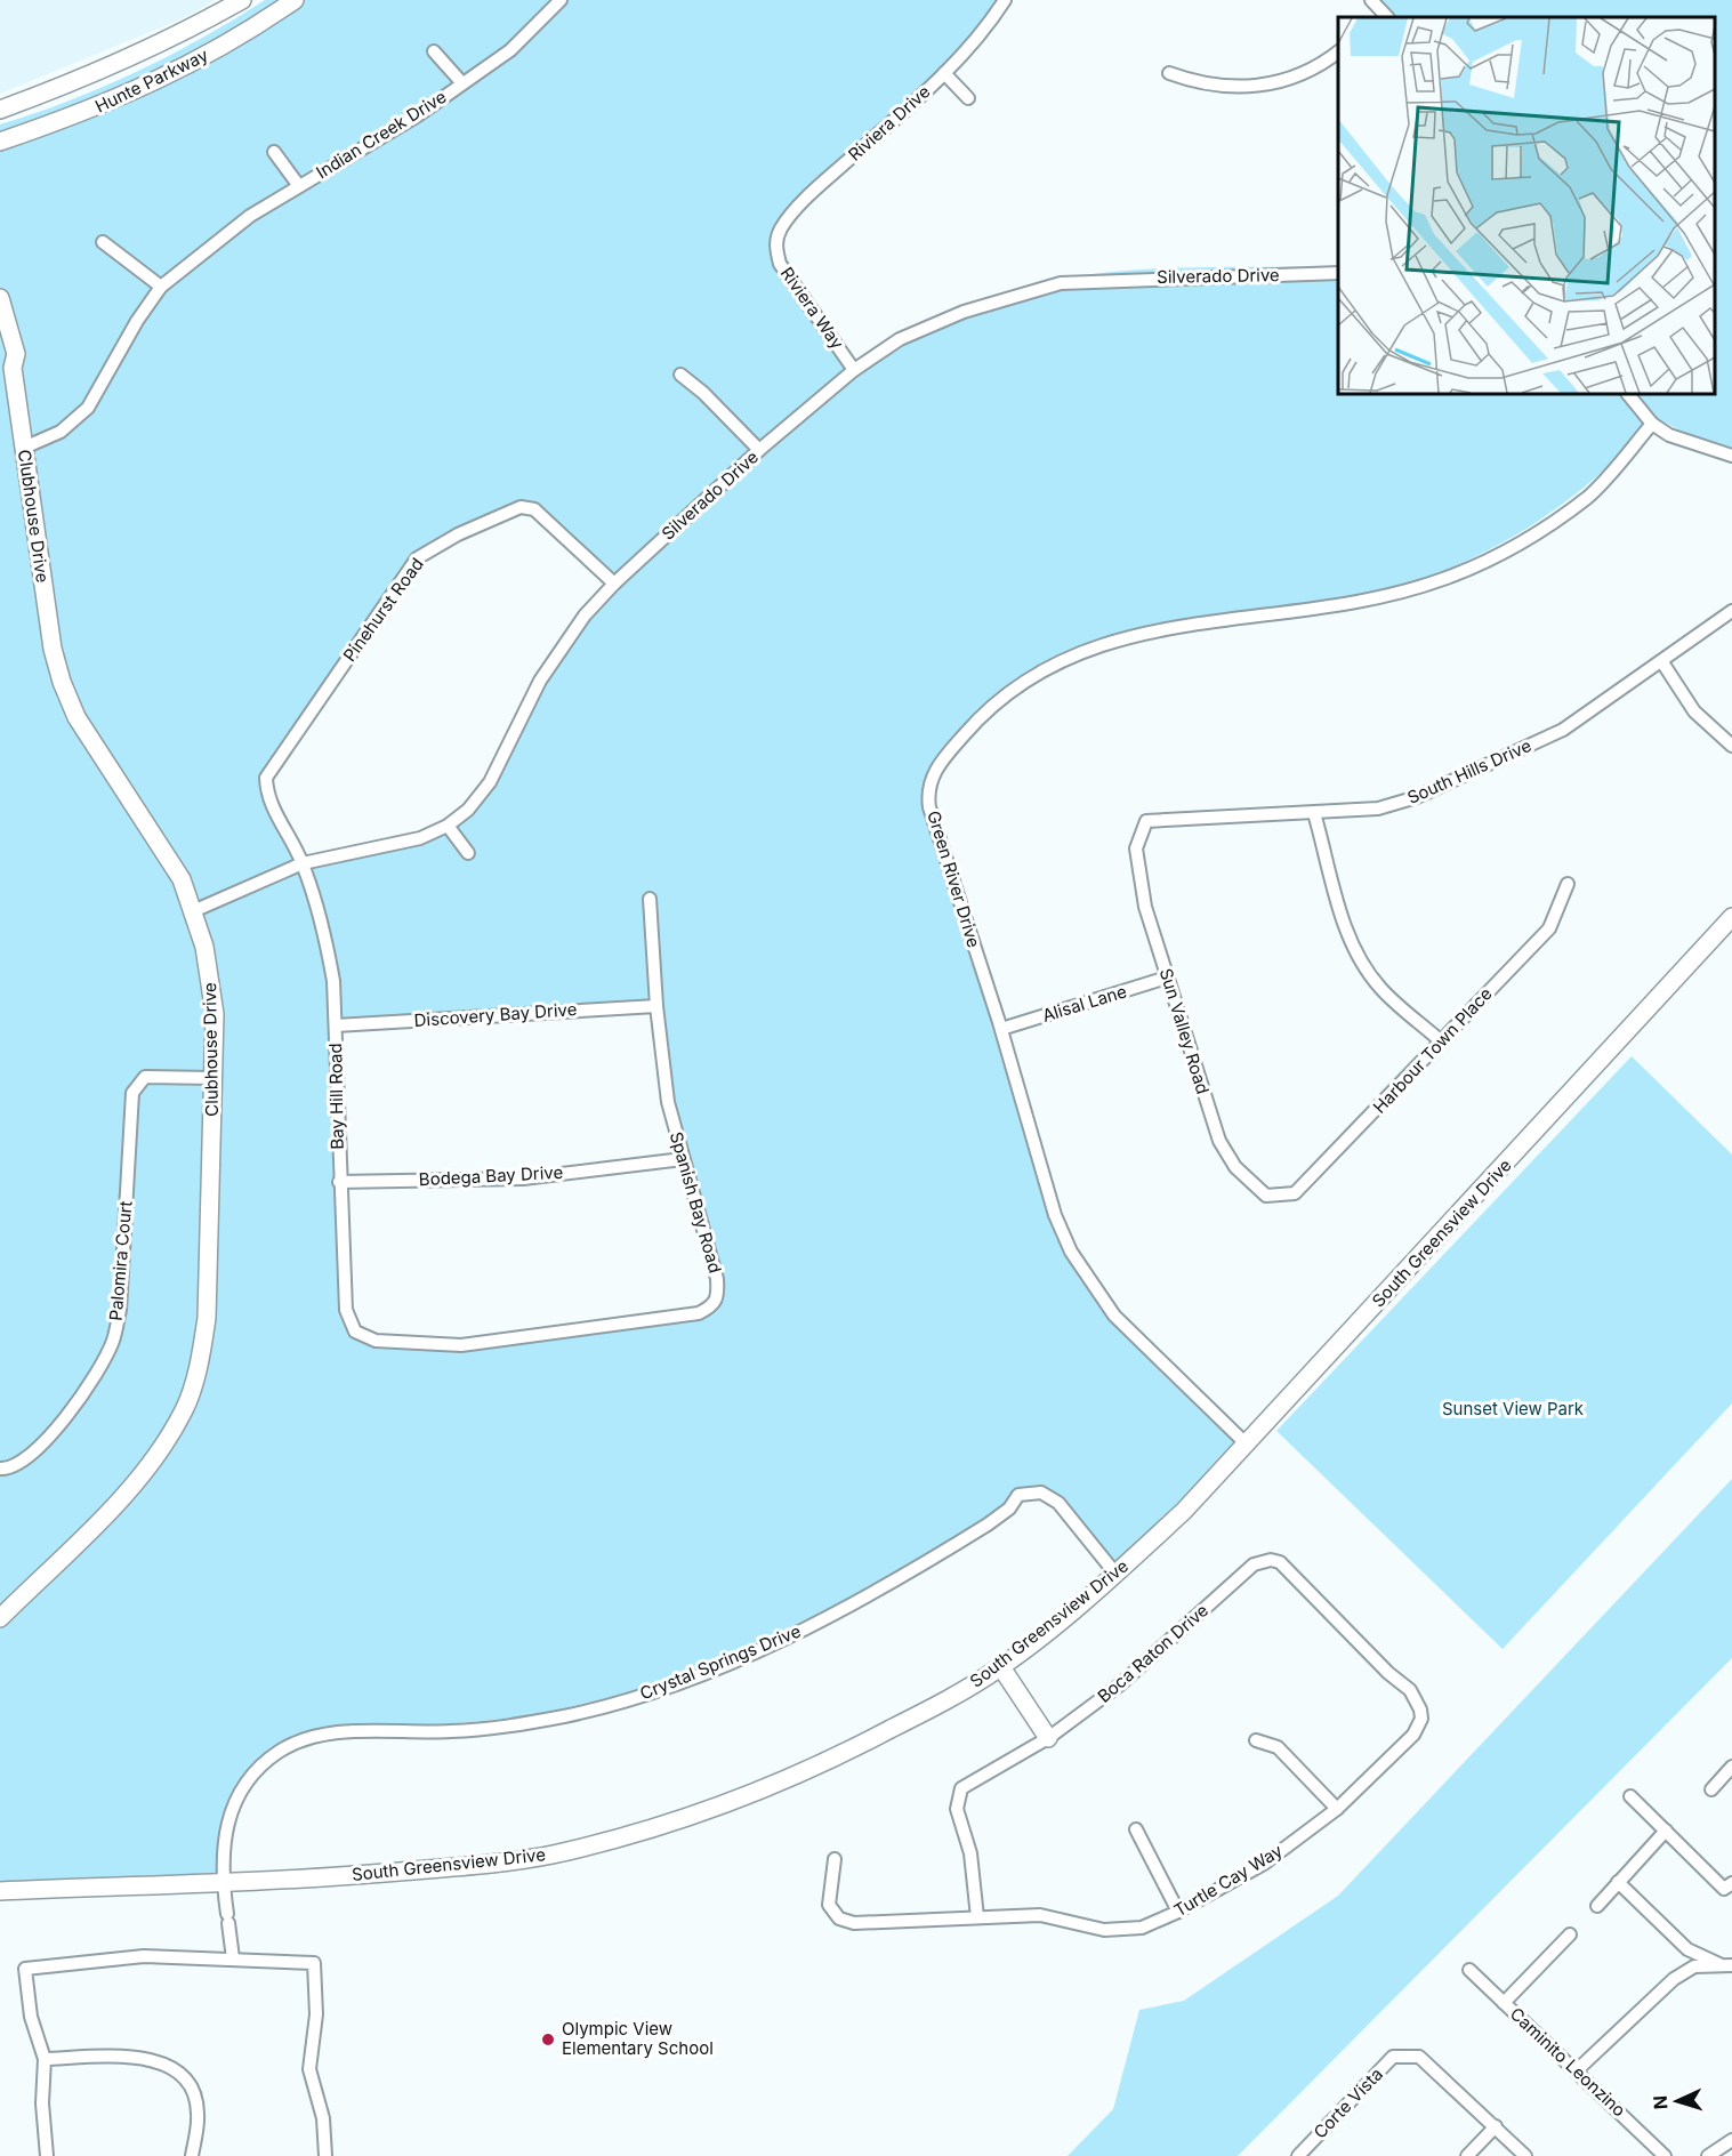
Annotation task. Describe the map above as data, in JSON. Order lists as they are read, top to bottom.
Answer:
{
  "streets": {
    "street": [
      "Hunte Parkway",
      "Riviera Drive",
      "Indian Creek Drive",
      "Silverado Drive",
      "Riviera Way",
      "Clubhouse Drive",
      "Pinehurst Road",
      "South Hills Drive",
      "Green River Drive",
      "Alisal Lane",
      "Discovery Bay Drive",
      "Sun Valley Road",
      "Harbour Town Place",
      "Bay Hill Road",
      "Bodega Bay Drive",
      "Spanish Bay Road",
      "South Greensview Drive",
      "Palomira Court",
      "Boca Raton Drive",
      "Crystal Springs Drive",
      "Turtle Cay Way",
      "Caminito Leonzino",
      "Corte Vista"
    ]
  },
  "crossings": [
    ["Riviera Drive", "Riviera Way"],
    ["Indian Creek Drive", "Clubhouse Drive"],
    ["Silverado Drive", "Riviera Way"],
    ["Silverado Drive", "Clubhouse Drive"],
    ["Silverado Drive", "Pinehurst Road"],
    ["Silverado Drive", "Bay Hill Road"],
    ["Clubhouse Drive", "Palomira Court"],
    ["Pinehurst Road", "Bay Hill Road"],
    ["South Hills Drive", "Sun Valley Road"],
    ["Green River Drive", "Alisal Lane"],
    ["Green River Drive", "South Greensview Drive"],
    ["Alisal Lane", "Sun Valley Road"],
    ["Discovery Bay Drive", "Bay Hill Road"],
    ["Discovery Bay Drive", "Spanish Bay Road"],
    ["Sun Valley Road", "Harbour Town Place"],
    ["Bay Hill Road", "Bodega Bay Drive"],
    ["Bay Hill Road", "Spanish Bay Road"],
    ["Bodega Bay Drive", "Spanish Bay Road"],
    ["South Greensview Drive", "Crystal Springs Drive"],
    ["Boca Raton Drive", "Turtle Cay Way"]
  ],
  "parks": ["Sunset View Park"],
  "places": ["Olympic View Elementary School"],
  "north": "left"
}
